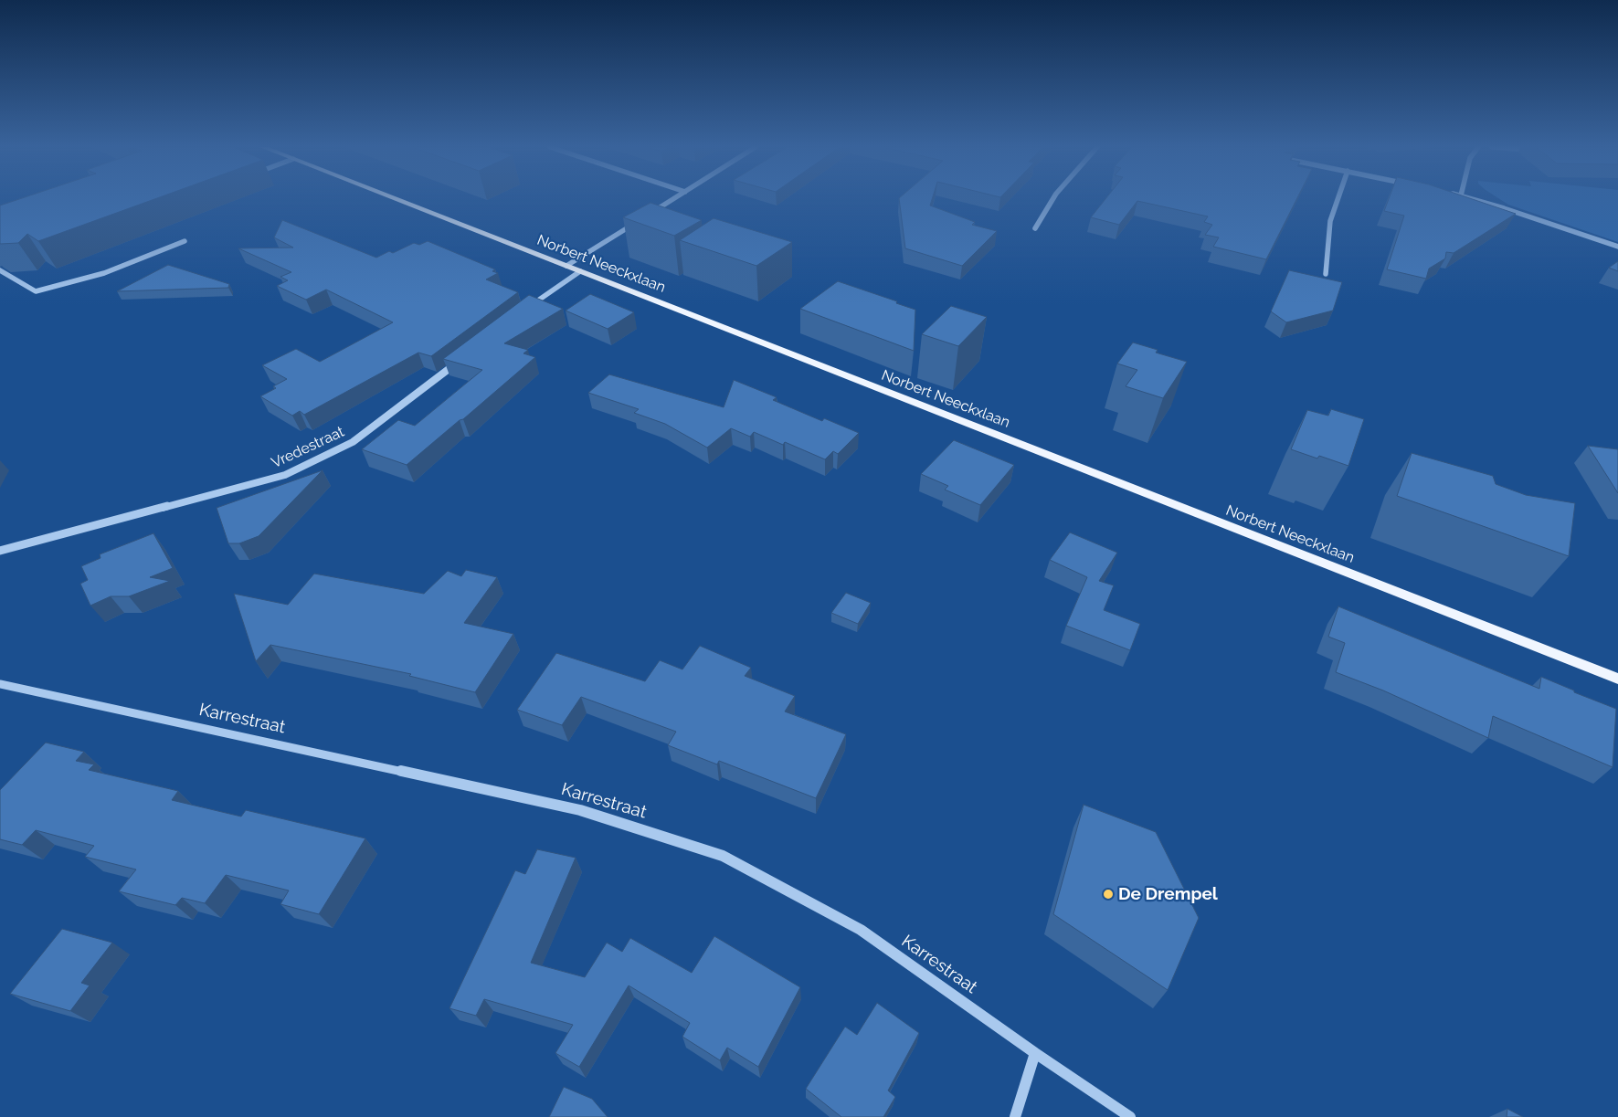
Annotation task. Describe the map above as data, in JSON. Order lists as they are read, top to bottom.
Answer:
{
  "streets": {
    "main road": ["Norbert Neeckxlaan"],
    "street": ["Vredestraat", "Karrestraat"]
  },
  "places": ["De Drempel"]
}
